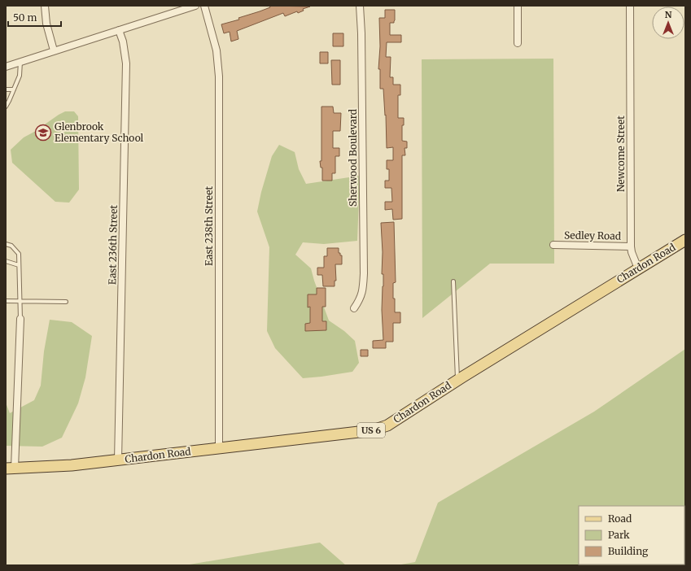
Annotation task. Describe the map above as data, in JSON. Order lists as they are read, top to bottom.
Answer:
{
  "streets": {
    "main road": ["Chardon Road", "US 6"],
    "street": [
      "Newcome Street",
      "Sherwood Boulevard",
      "East 238th Street",
      "Sedley Road",
      "East 236th Street"
    ]
  },
  "crossings": [
    ["Newcome Street", "Sedley Road"],
    ["Newcome Street", "Chardon Road"],
    ["East 238th Street", "Chardon Road"],
    ["East 236th Street", "Chardon Road"]
  ],
  "places": {
    "school or university": ["Glenbrook Elementary School"]
  },
  "legend": ["Road", "Park", "Building"],
  "scale_bar": "50 m",
  "north": "top"
}
